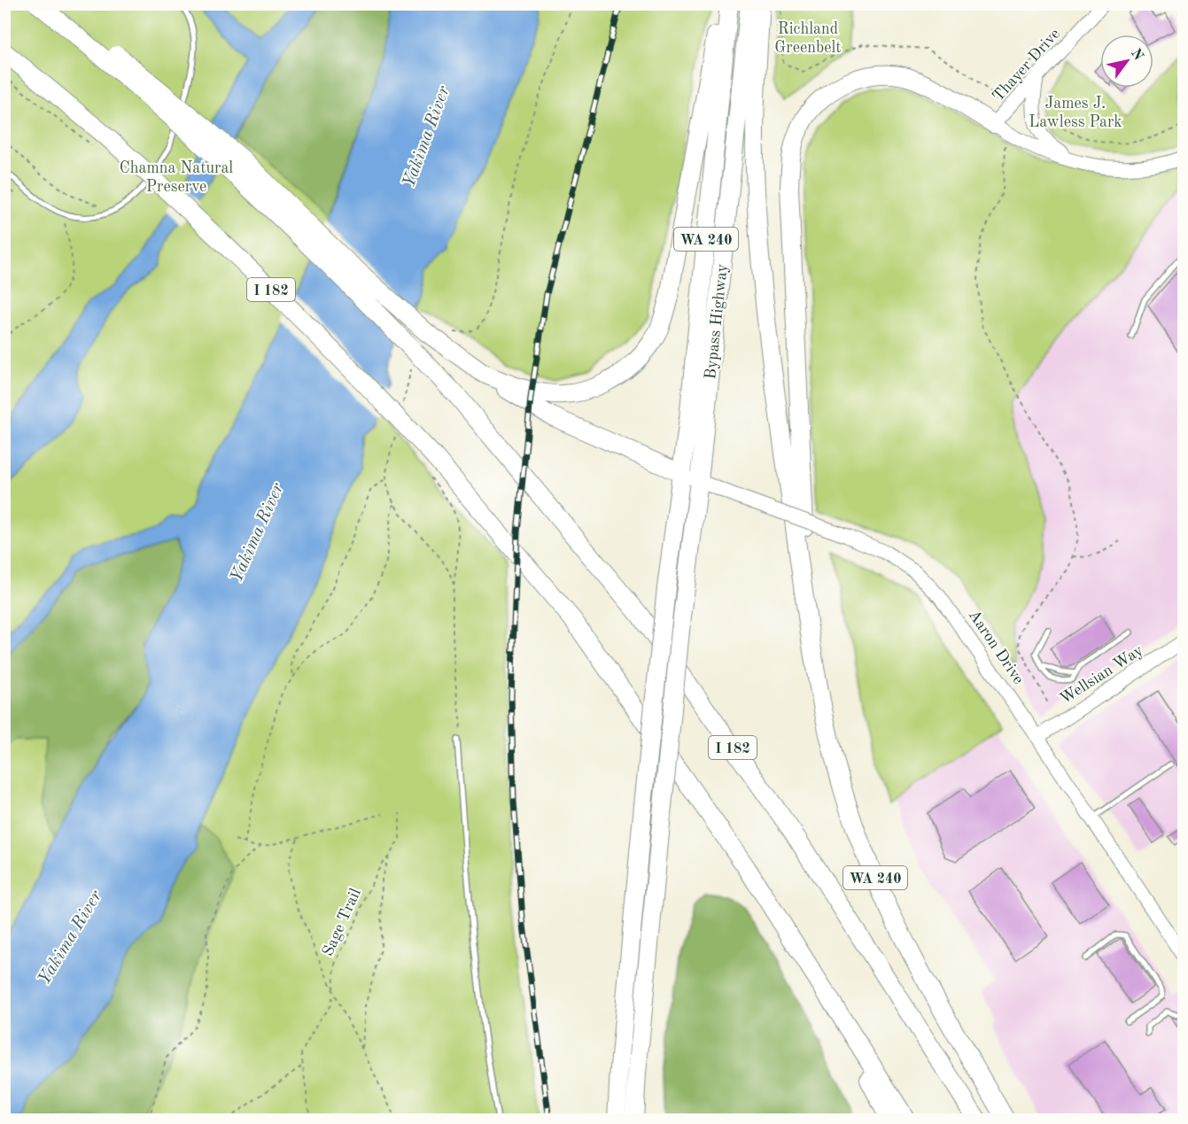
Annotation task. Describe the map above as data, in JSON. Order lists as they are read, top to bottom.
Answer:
{
  "streets": {
    "highway": ["WA 240", "I 182", "Bypass Highway"],
    "street": ["Thayer Drive", "Aaron Drive", "Wellsian Way"],
    "path": ["Sage Trail"]
  },
  "crossings": [
    ["WA 240", "Bypass Highway"],
    ["WA 240", "Aaron Drive"],
    ["Bypass Highway", "Aaron Drive"],
    ["Aaron Drive", "Wellsian Way"]
  ],
  "water": ["Yakima River"],
  "parks": ["Richland Greenbelt", "James J. Lawless Park", "Chamna Natural Preserve"],
  "north": "top right"
}
